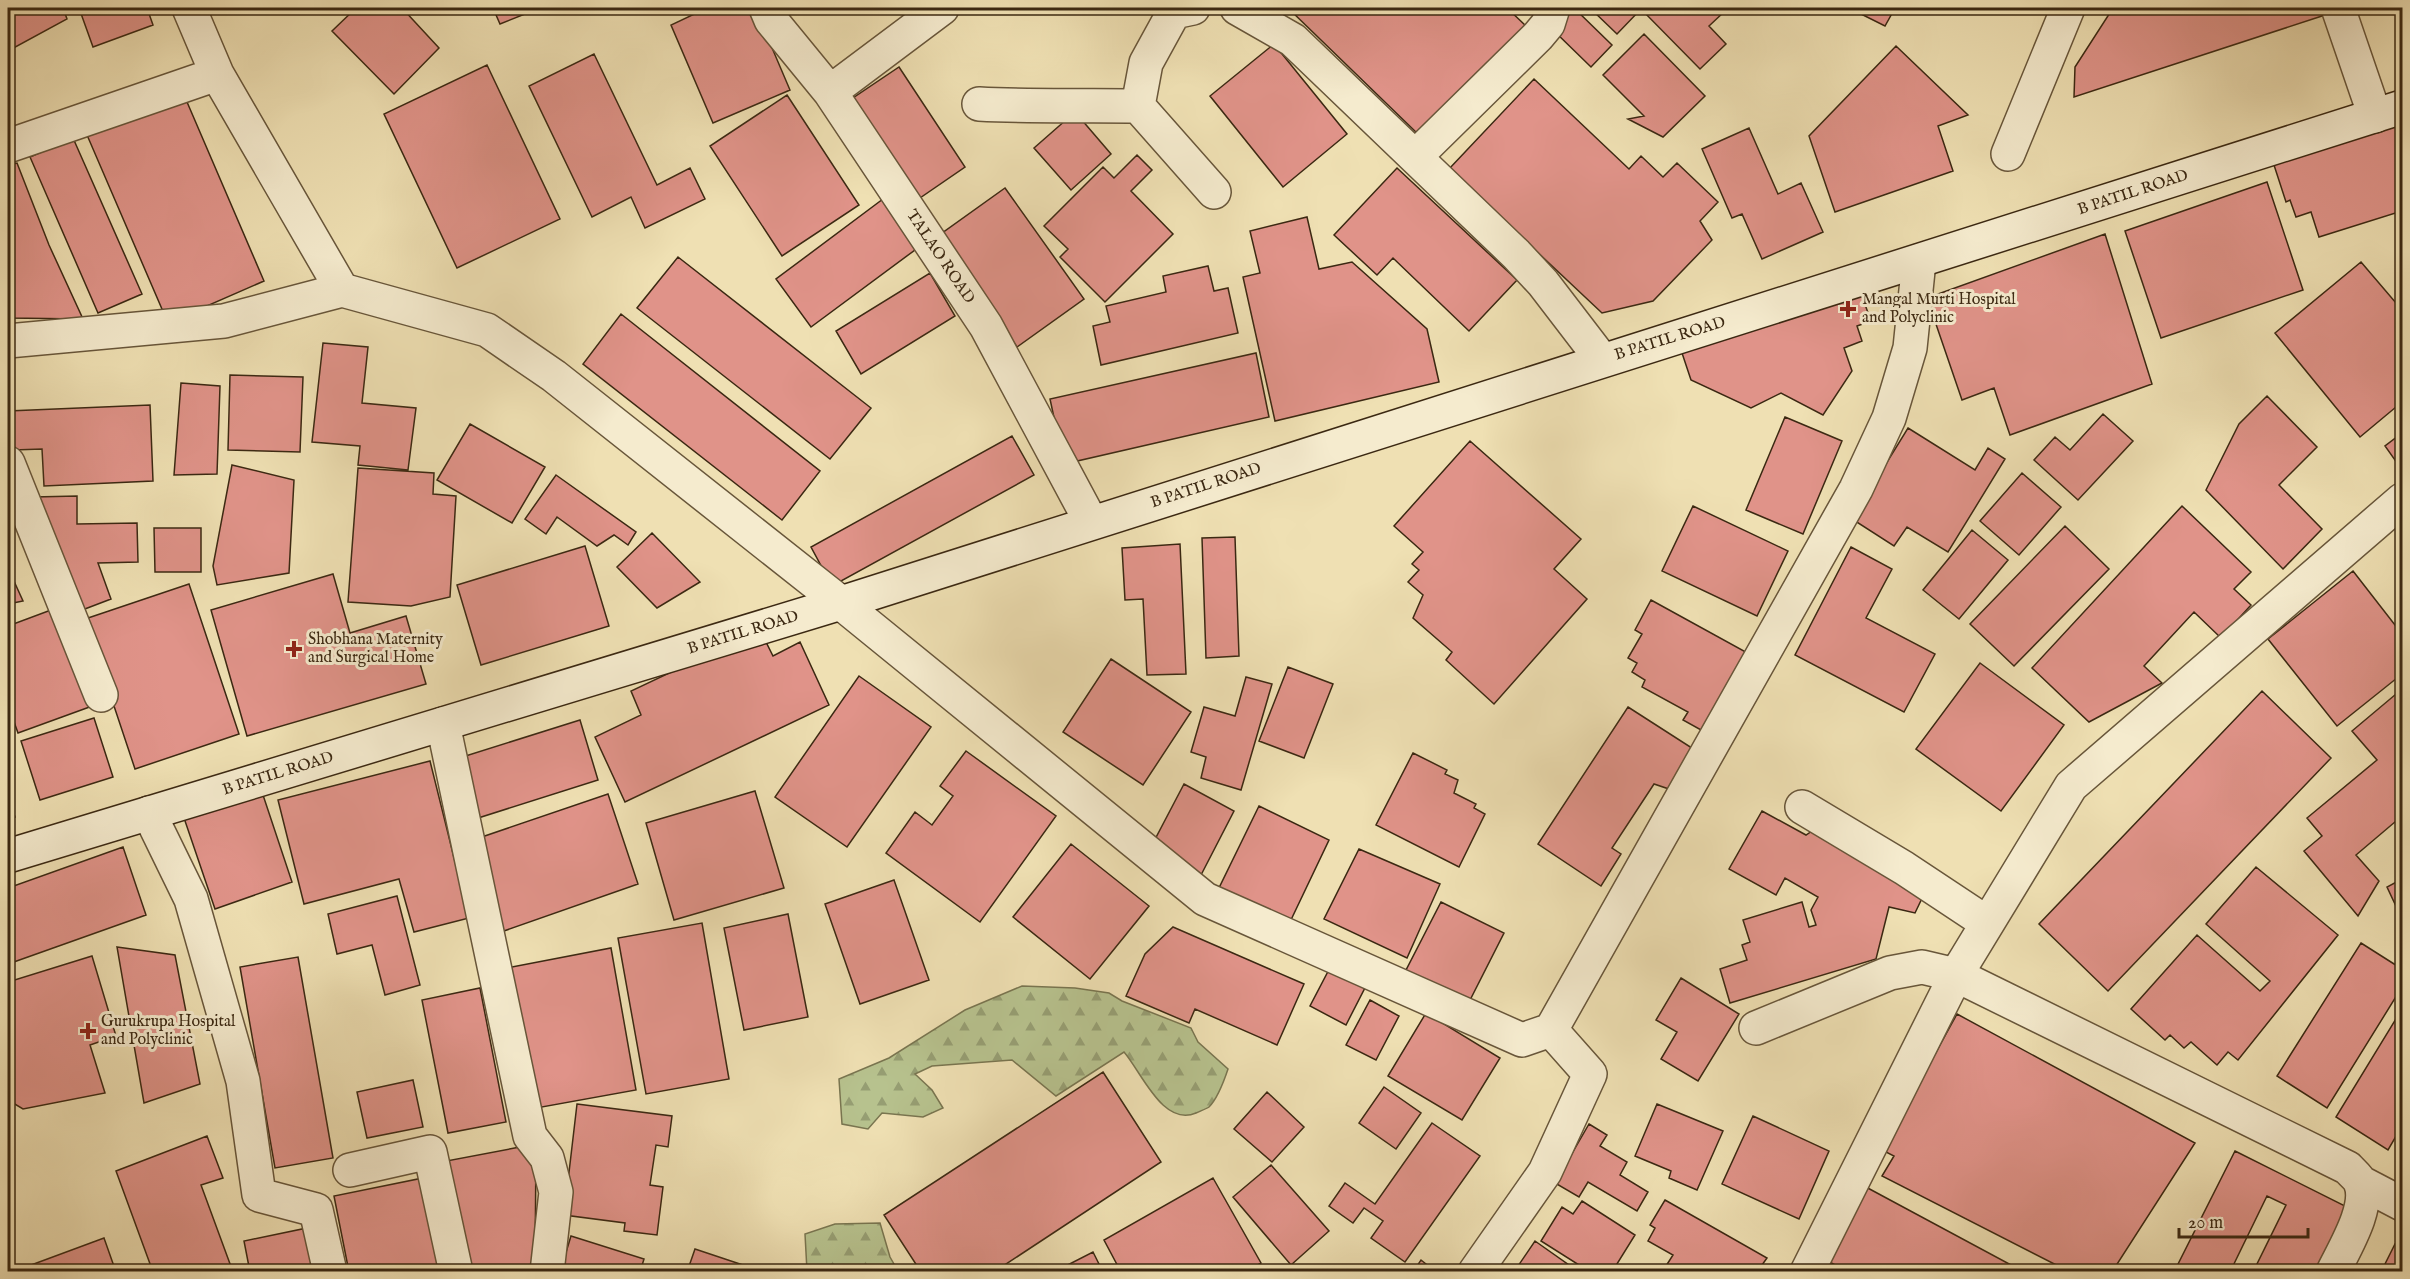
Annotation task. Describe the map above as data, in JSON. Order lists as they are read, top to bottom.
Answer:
{
  "streets": {
    "street": ["B PATIL ROAD", "TALAO ROAD"]
  },
  "crossings": [
    ["B PATIL ROAD", "TALAO ROAD"]
  ],
  "places": {
    "health": ["Mangal Murti Hospital and Polyclinic", "Shobhana Maternity and Surgical Home", "Gurukrupa Hospital and Polyclinic"]
  },
  "scale_bar": "20 m"
}
